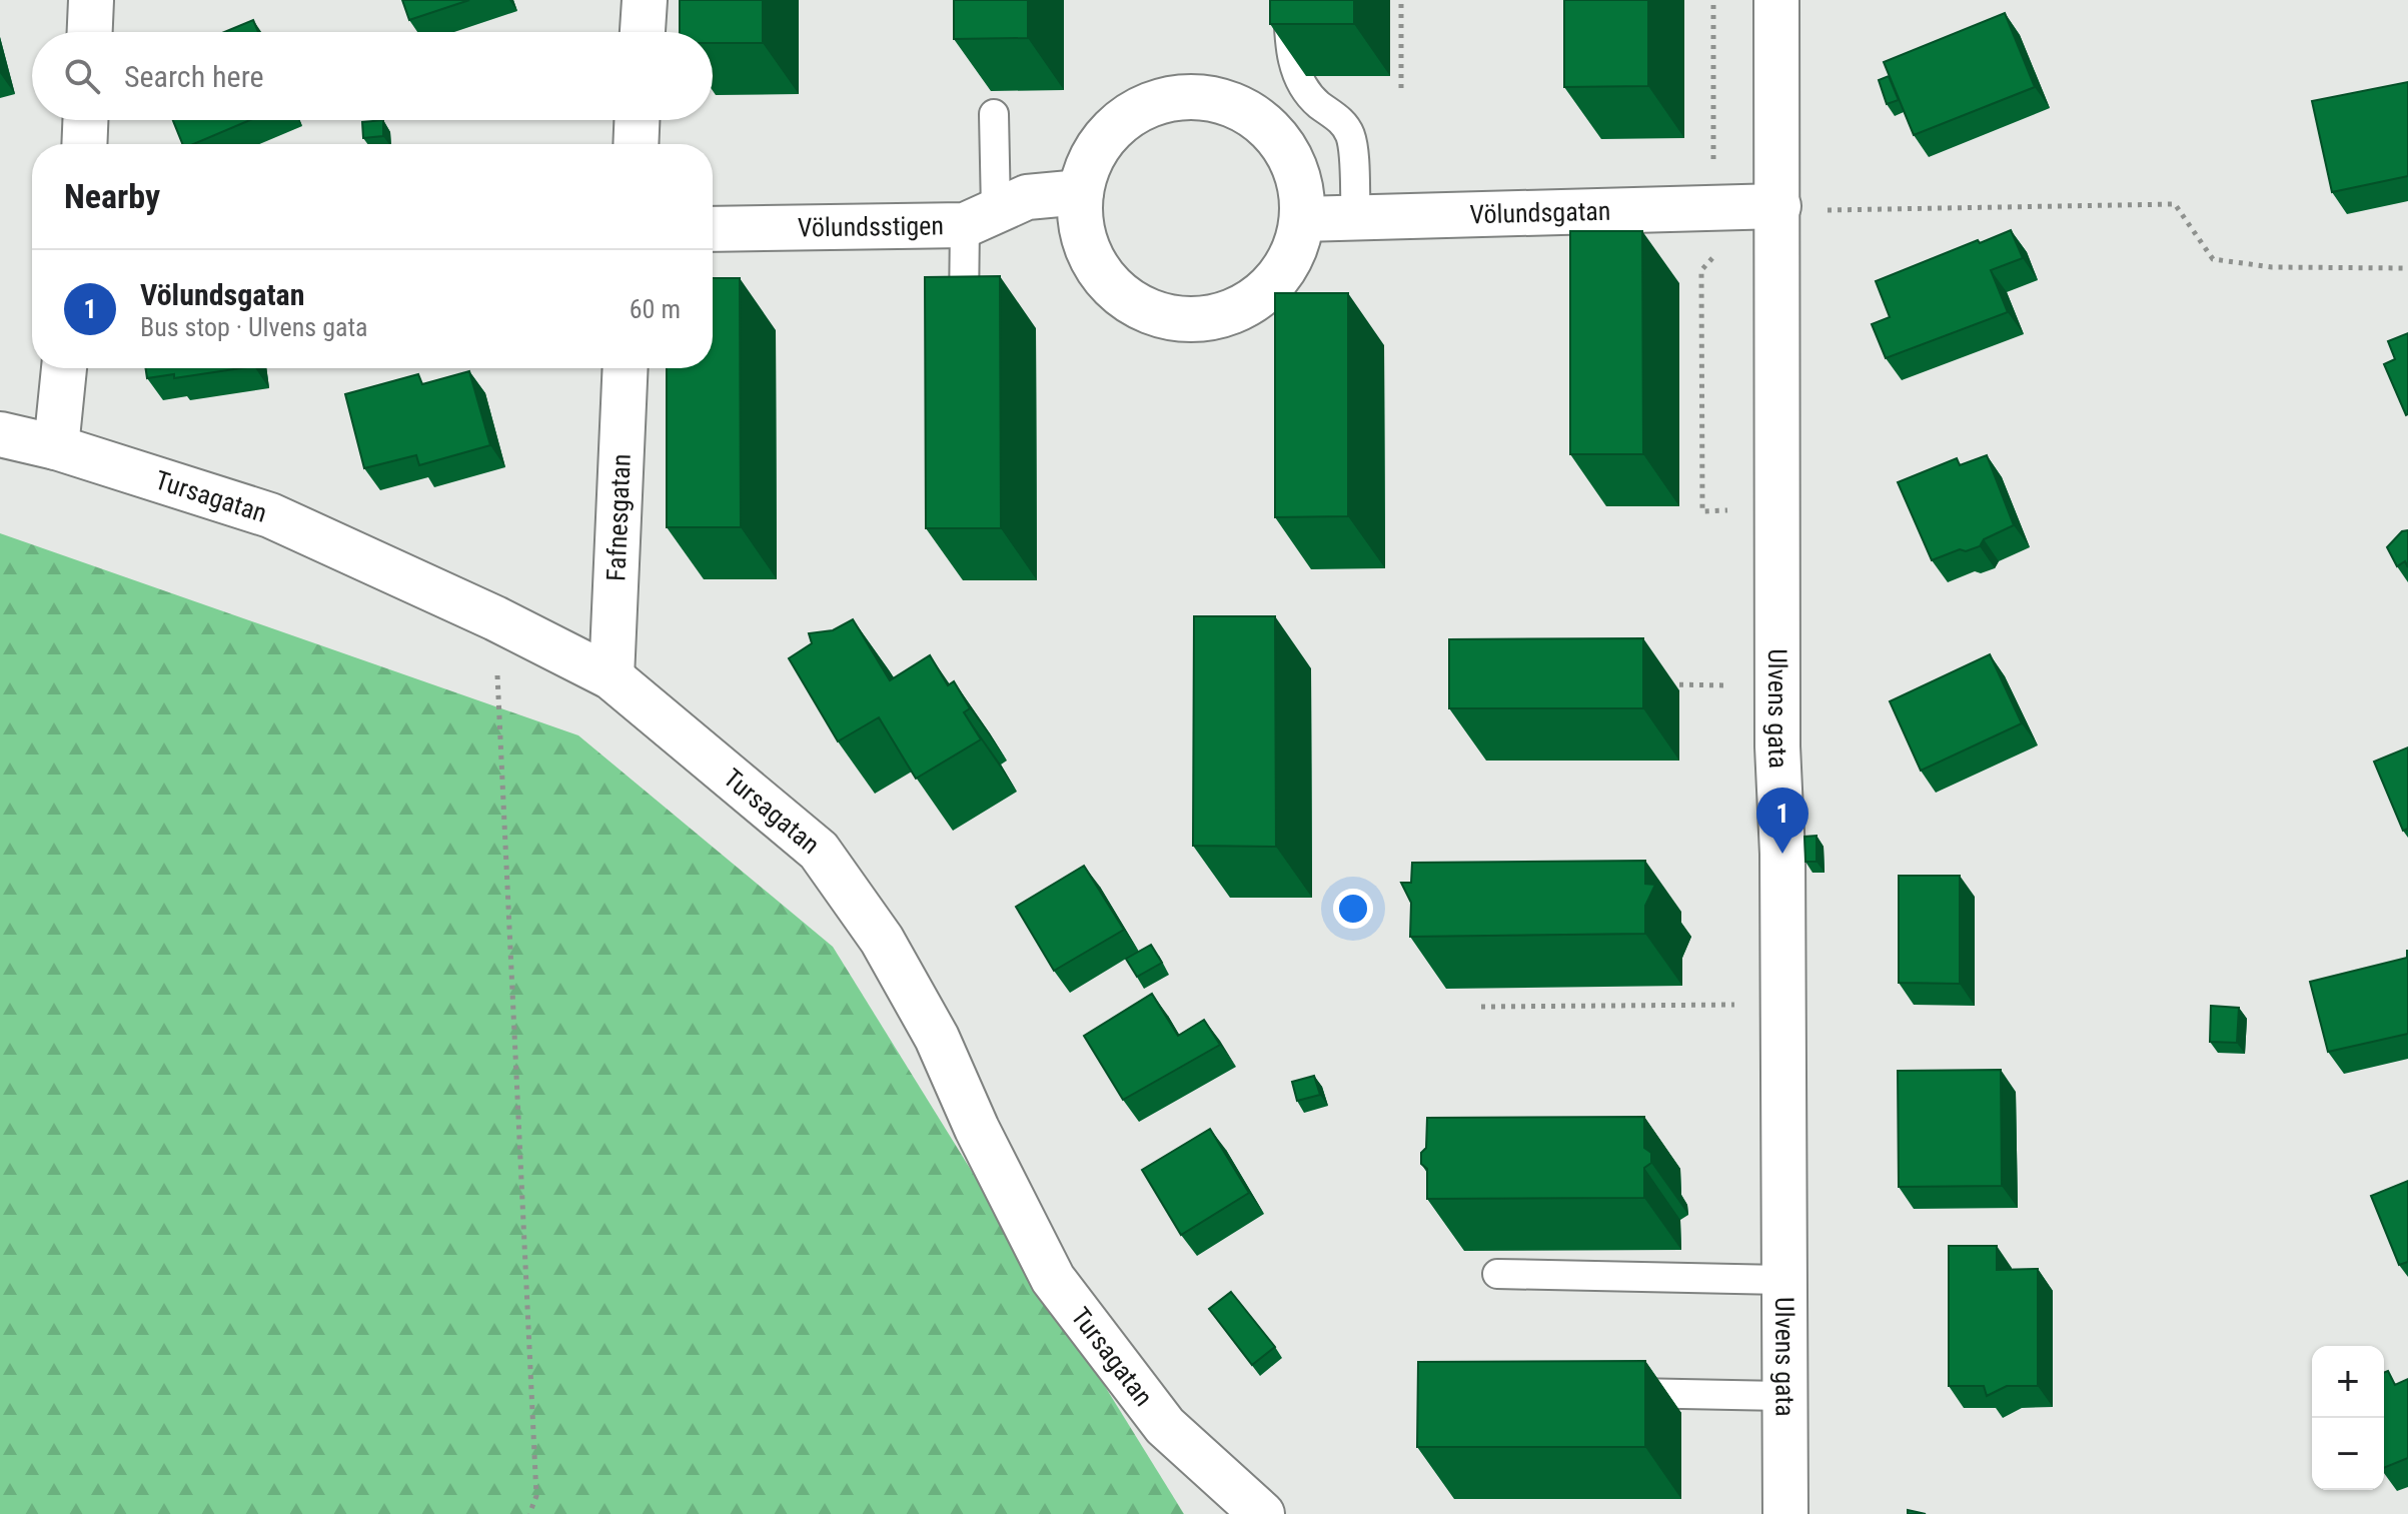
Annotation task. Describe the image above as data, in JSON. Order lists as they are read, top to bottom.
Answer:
{
  "streets": {
    "street": [
      "Völundsgatan",
      "Völundsstigen",
      "Tursagatan",
      "Fafnesgatan",
      "Ulvens gata"
    ]
  },
  "crossings": [
    ["Völundsgatan", "Völundsstigen"],
    ["Völundsgatan", "Ulvens gata"],
    ["Tursagatan", "Fafnesgatan"]
  ],
  "page": {
    "search": "Search here",
    "heading": "Nearby",
    "list": [
      {
        "mark": "1",
        "name": "Völundsgatan",
        "note": "Bus stop · Ulvens gata",
        "value": "60 m"
      }
    ],
    "pins": "1",
    "map_buttons": ["+", "−"]
  }
}
